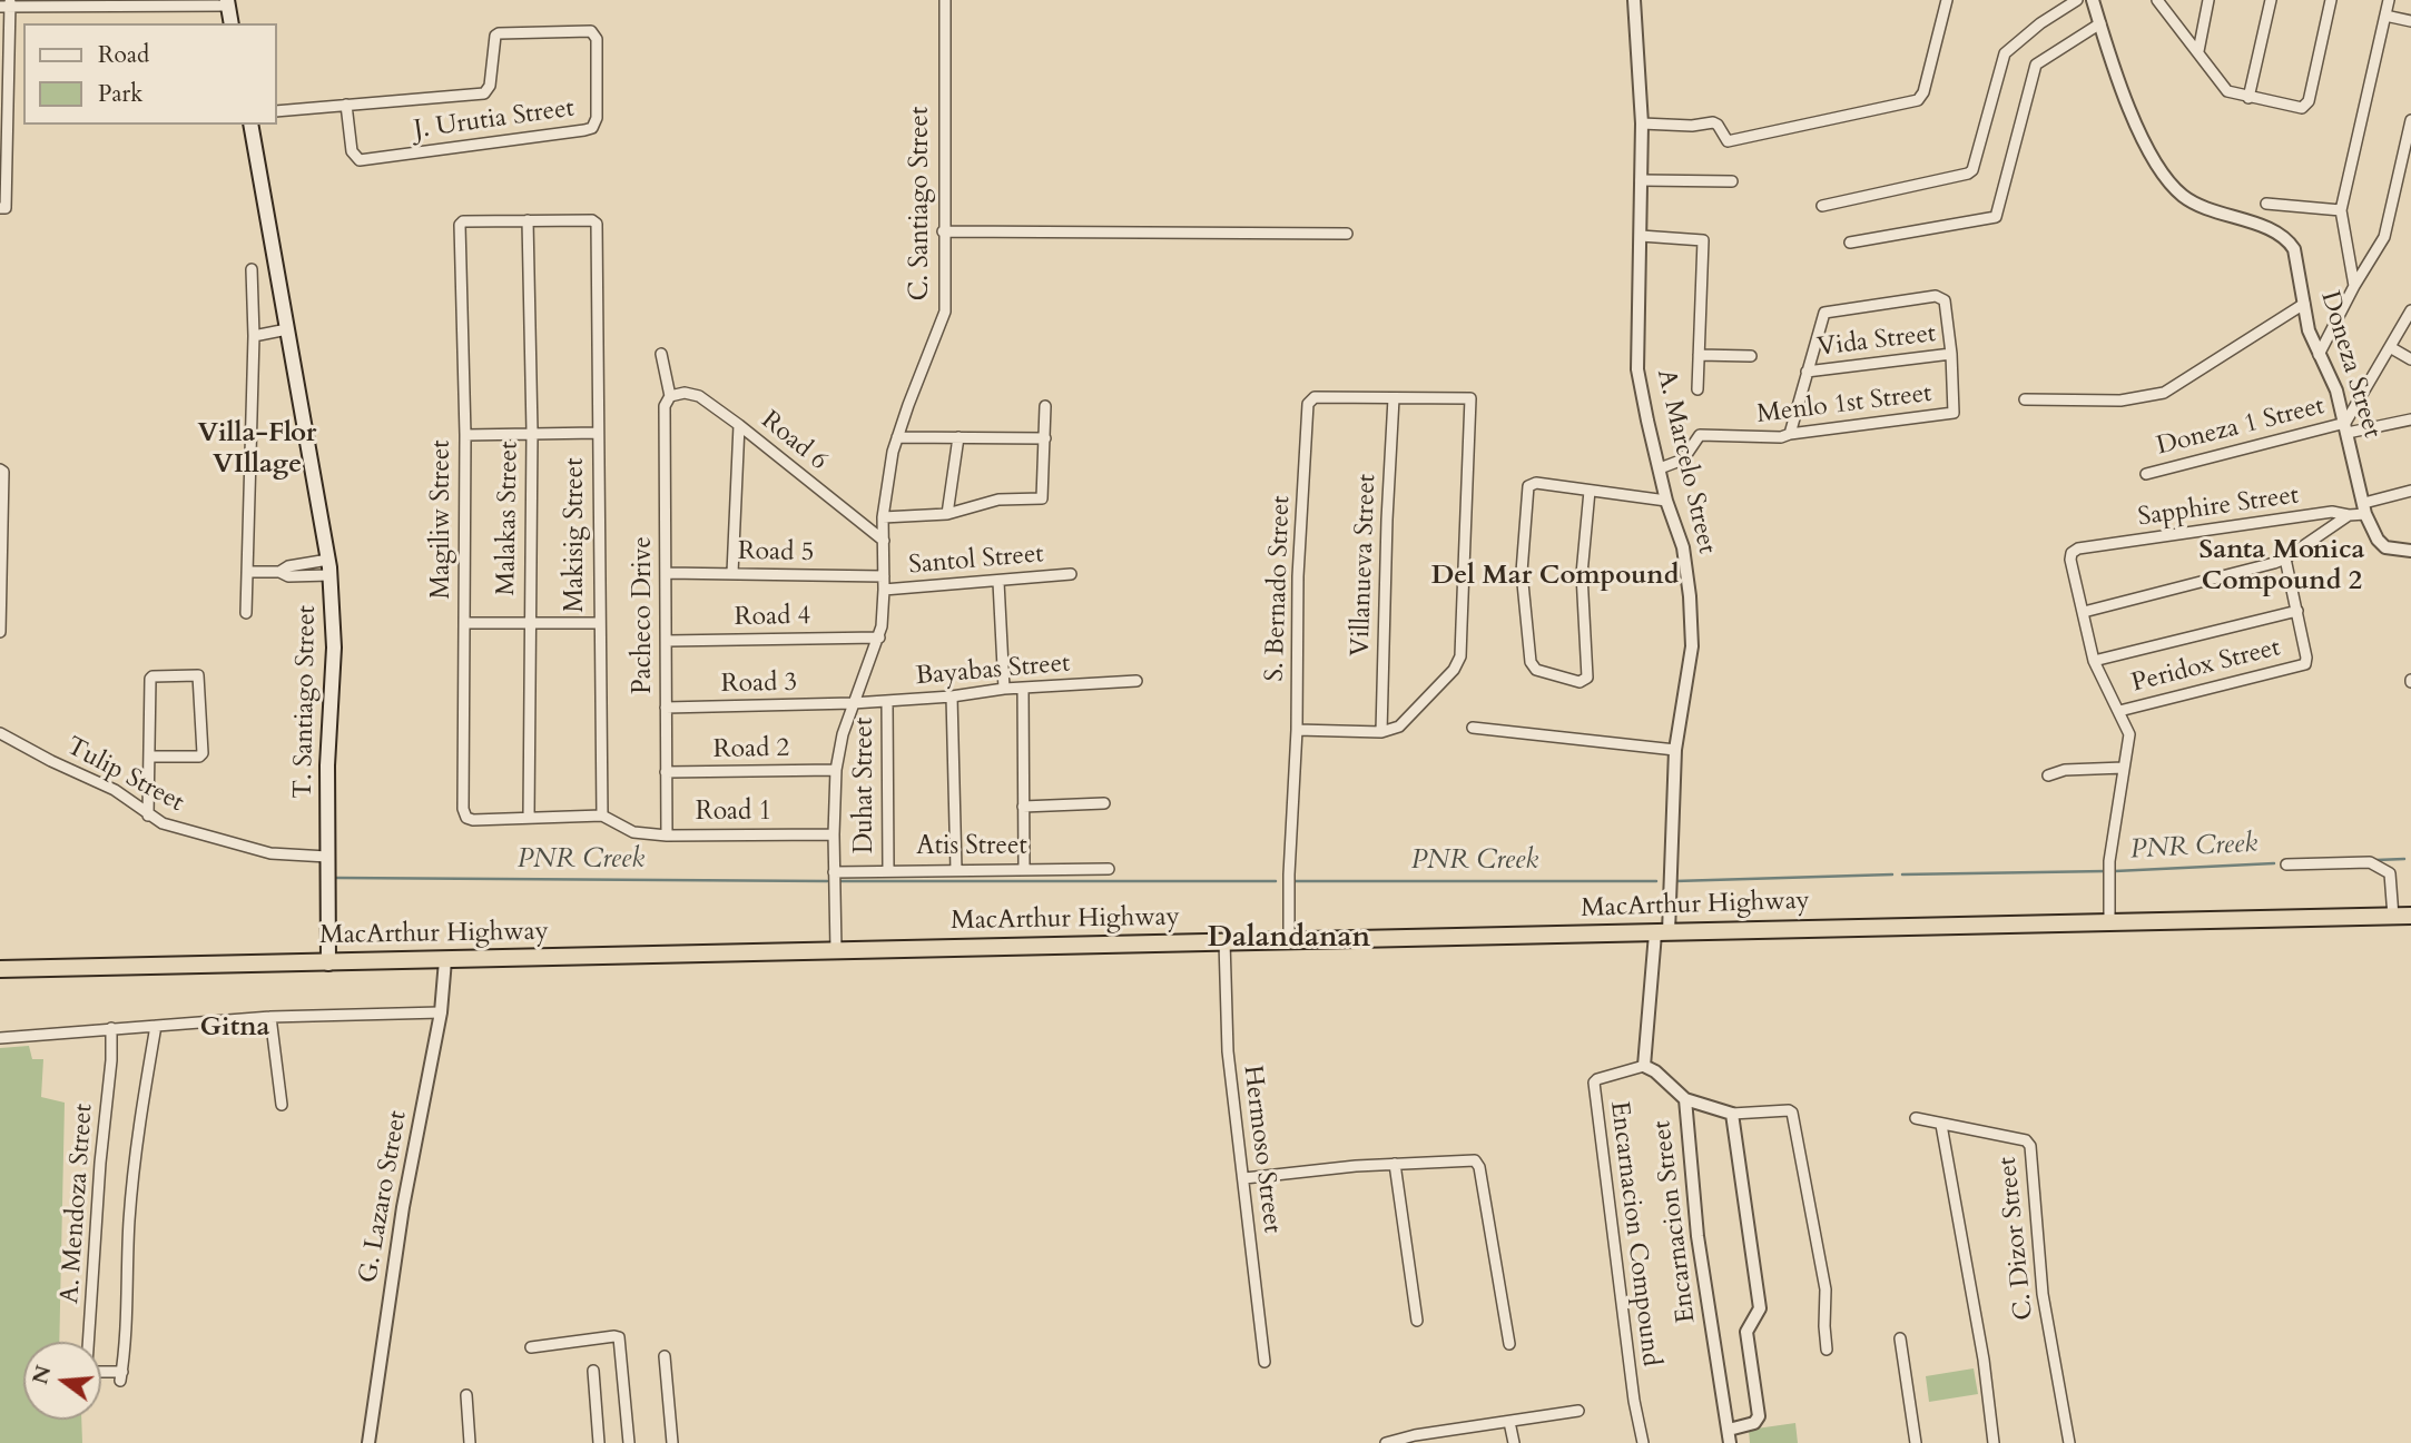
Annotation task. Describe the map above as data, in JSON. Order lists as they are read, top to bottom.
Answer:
{
  "streets": {
    "highway": ["MacArthur Highway"],
    "main road": ["T. Santiago Street"],
    "street": [
      "J. Urutia Street",
      "C. Santiago Street",
      "Vida Street",
      "Doneza Street",
      "Menlo 1st Street",
      "Doneza 1 Street",
      "Road 6",
      "A. Marcelo Street",
      "Sapphire Street",
      "Malakas Street",
      "Magiliw Street",
      "Makisig Street",
      "Road 5",
      "Santol Street",
      "Villanueva Street",
      "S. Bernado Street",
      "Pacheco Drive",
      "Road 4",
      "Peridox Street",
      "Bayabas Street",
      "Road 3",
      "Road 2",
      "Tulip Street",
      "Duhat Street",
      "Road 1",
      "Atis Street",
      "Hermoso Street",
      "G. Lazaro Street",
      "A. Mendoza Street",
      "Encarnacion Street",
      "Encarnacion Compound",
      "C. Dizor Street"
    ]
  },
  "crossings": [
    ["C. Santiago Street", "Road 6"],
    ["C. Santiago Street", "Road 5"],
    ["C. Santiago Street", "Santol Street"],
    ["C. Santiago Street", "Road 4"],
    ["C. Santiago Street", "Bayabas Street"],
    ["C. Santiago Street", "Road 3"],
    ["C. Santiago Street", "Road 2"],
    ["C. Santiago Street", "Road 1"],
    ["C. Santiago Street", "Atis Street"],
    ["C. Santiago Street", "MacArthur Highway"],
    ["Vida Street", "Menlo 1st Street"],
    ["Doneza Street", "Doneza 1 Street"],
    ["Doneza Street", "Sapphire Street"],
    ["Menlo 1st Street", "A. Marcelo Street"],
    ["Road 6", "Pacheco Drive"],
    ["A. Marcelo Street", "MacArthur Highway"],
    ["Malakas Street", "Magiliw Street"],
    ["Malakas Street", "Makisig Street"],
    ["Magiliw Street", "Makisig Street"],
    ["Makisig Street", "Road 1"],
    ["Road 5", "Pacheco Drive"],
    ["Villanueva Street", "S. Bernado Street"],
    ["S. Bernado Street", "MacArthur Highway"],
    ["Pacheco Drive", "Road 4"],
    ["Pacheco Drive", "Road 3"],
    ["Pacheco Drive", "Road 2"],
    ["Pacheco Drive", "Road 1"],
    ["Bayabas Street", "Road 3"],
    ["Bayabas Street", "Duhat Street"],
    ["T. Santiago Street", "Tulip Street"],
    ["T. Santiago Street", "MacArthur Highway"],
    ["Duhat Street", "Atis Street"],
    ["MacArthur Highway", "Hermoso Street"],
    ["MacArthur Highway", "G. Lazaro Street"],
    ["Encarnacion Street", "Encarnacion Compound"]
  ],
  "districts": [
    "Villa-Flor VIllage",
    "Santa Monica Compound 2",
    "Del Mar Compound",
    "Dalandanan",
    "Gitna"
  ],
  "water": ["PNR Creek"],
  "legend": ["Road", "Park"],
  "north": "left"
}
